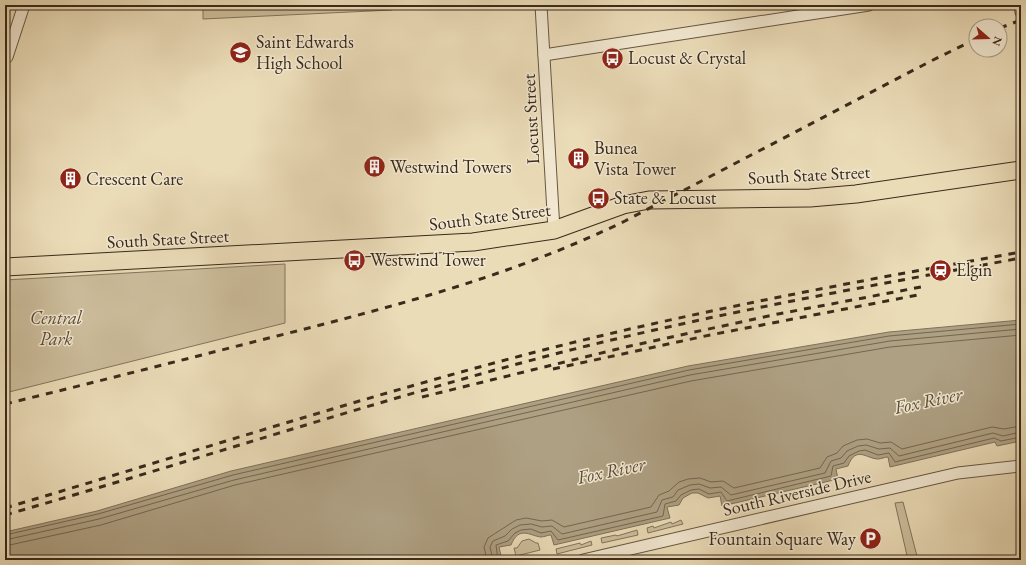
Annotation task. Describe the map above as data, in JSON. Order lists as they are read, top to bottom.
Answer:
{
  "streets": {
    "main road": ["South State Street"],
    "street": ["Locust Street", "South Riverside Drive"]
  },
  "crossings": [
    ["Locust Street", "South State Street"]
  ],
  "water": ["Fox River"],
  "parks": ["Central Park"],
  "places": {
    "school or university": ["Saint Edwards High School"],
    "bus stop": ["Locust & Crystal", "State & Locust", "Westwind Tower"],
    "building": ["Bunea Vista Tower", "Westwind Towers", "Crescent Care"],
    "station": ["Elgin"],
    "parking": ["Fountain Square Way"]
  },
  "north": "right"
}
